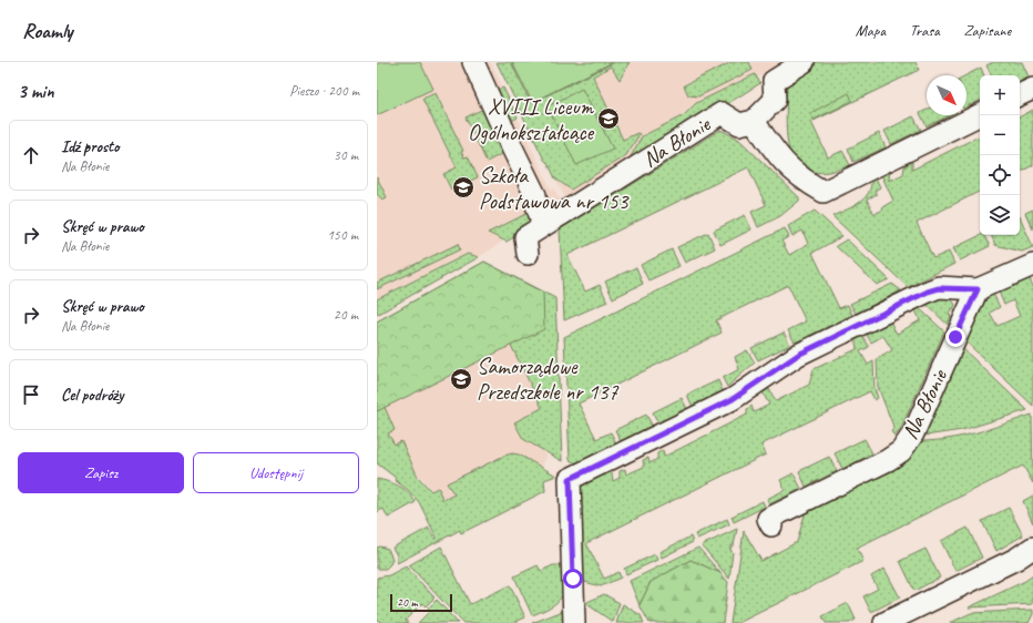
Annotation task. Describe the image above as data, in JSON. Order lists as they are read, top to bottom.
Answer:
{
  "streets": {
    "street": ["Na Błonie"]
  },
  "places": {
    "school or university": ["XVIII Liceum Ogólnokształcące", "Szkoła Podstawowa nr 153", "Samorządowe Przedszkole nr 137"]
  },
  "scale_bar": "20 m",
  "north": "bottom right",
  "page": {
    "header": "Roamly",
    "nav": ["Mapa", "Trasa", "Zapisane"],
    "heading": ["3 min", "Pieszo · 200 m"],
    "map_buttons": ["+", "−"],
    "list": [
      ["Idź prosto", "Na Błonie", "30 m"],
      ["Skręć w prawo", "Na Błonie", "150 m"],
      ["Skręć w prawo", "Na Błonie", "20 m"],
      "Cel podróży"
    ],
    "buttons": ["Zapisz", "Udostępnij"],
    "scale": "20 m"
  }
}
